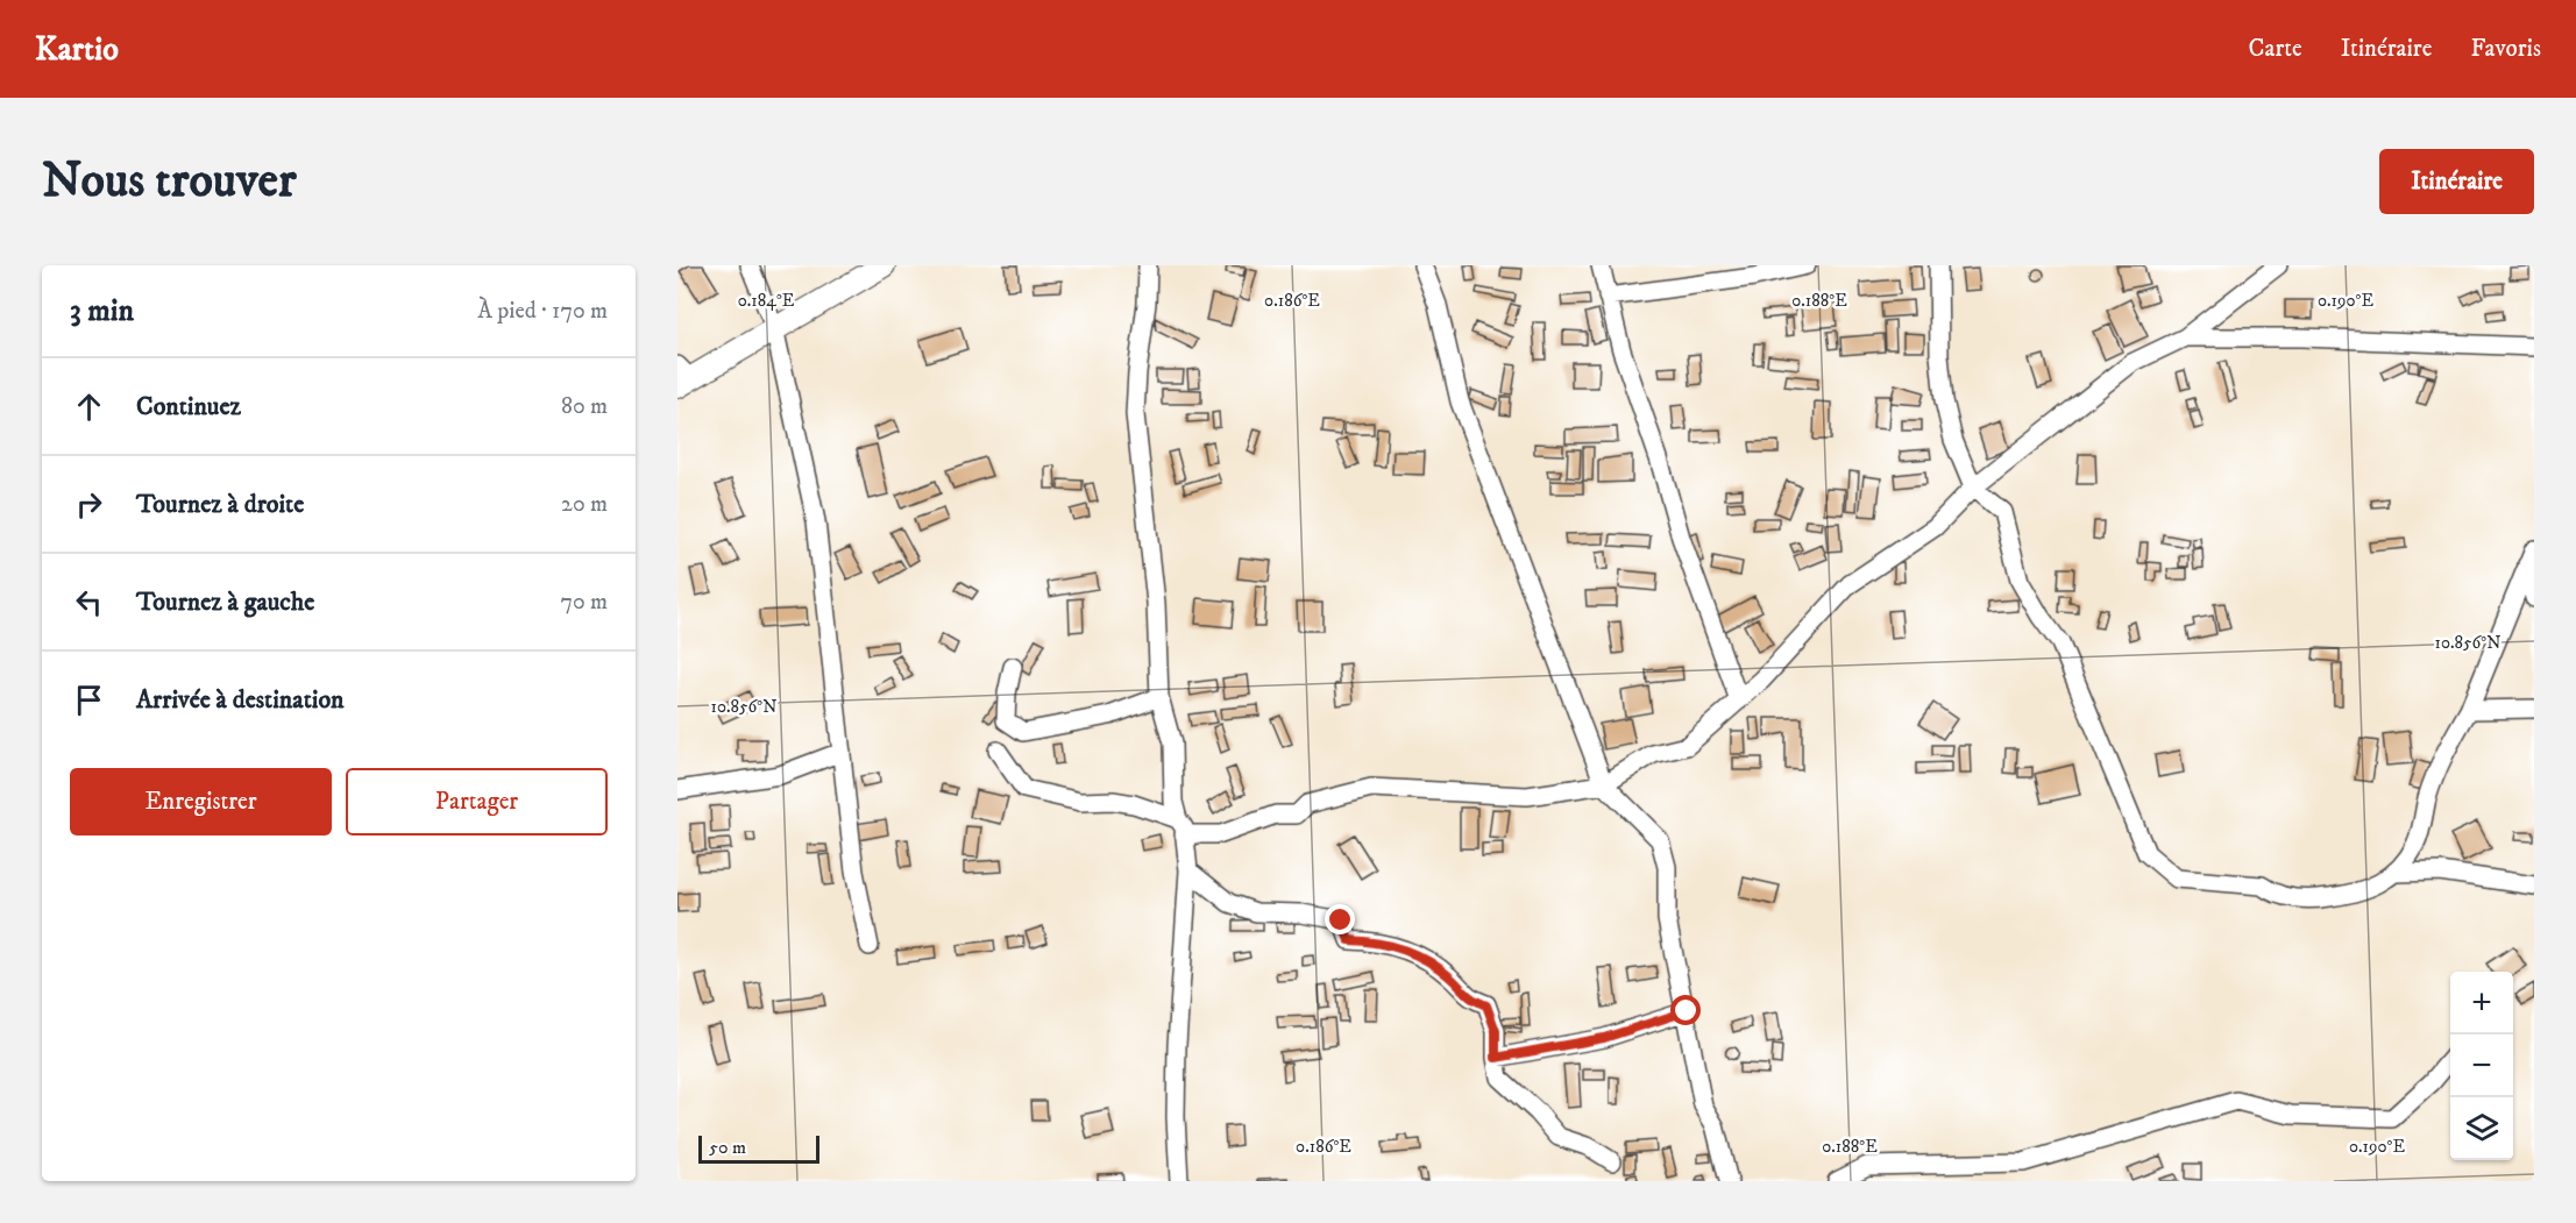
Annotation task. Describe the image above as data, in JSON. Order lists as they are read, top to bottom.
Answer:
{
  "scale_bar": "50 m",
  "page": {
    "header": "Kartio",
    "nav": ["Carte", "Itinéraire", "Favoris"],
    "buttons": [
      "Itinéraire",
      ["Enregistrer", "Partager"]
    ],
    "title": "Nous trouver",
    "heading": ["3 min", "À pied · 170 m"],
    "list": [
      ["Continuez", "80 m"],
      ["Tournez à droite", "20 m"],
      ["Tournez à gauche", "70 m"],
      "Arrivée à destination"
    ],
    "map_buttons": ["+", "−"],
    "scale": "50 m"
  },
  "coordinates": [
    "0.184°E",
    "0.186°E",
    "0.188°E",
    "0.190°E",
    "10.856°N"
  ]
}
